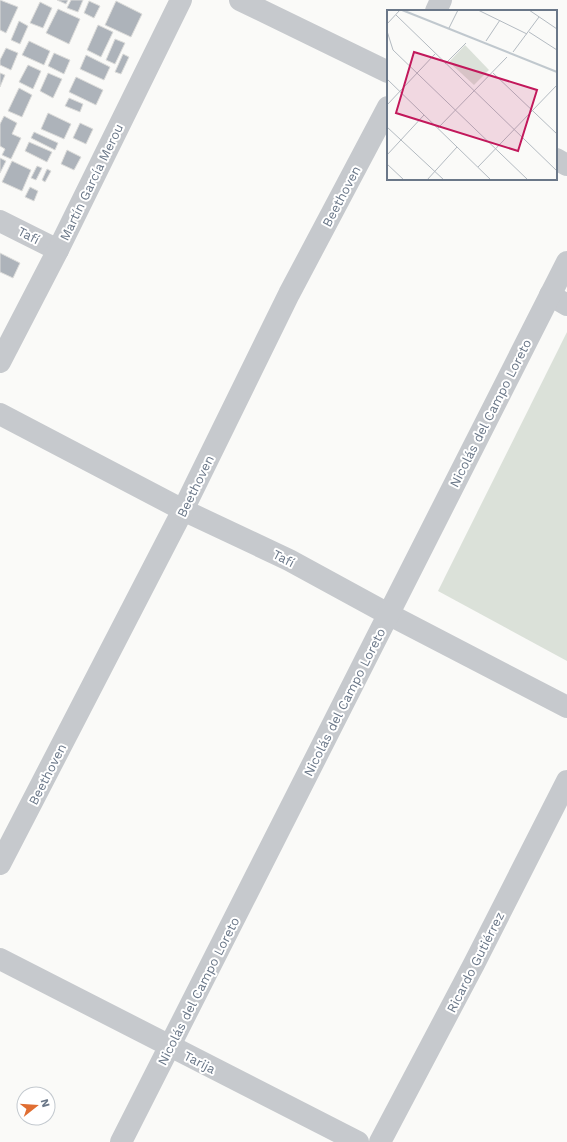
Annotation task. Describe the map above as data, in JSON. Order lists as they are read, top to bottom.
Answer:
{
  "streets": {
    "street": [
      "Martín García Merou",
      "Beethoven",
      "Tafí",
      "Nicolás del Campo Loreto",
      "Ricardo Gutiérrez",
      "Tarija"
    ]
  },
  "crossings": [
    ["Martín García Merou", "Tafí"],
    ["Beethoven", "Tafí"],
    ["Tafí", "Nicolás del Campo Loreto"],
    ["Nicolás del Campo Loreto", "Tarija"]
  ],
  "north": "right"
}
